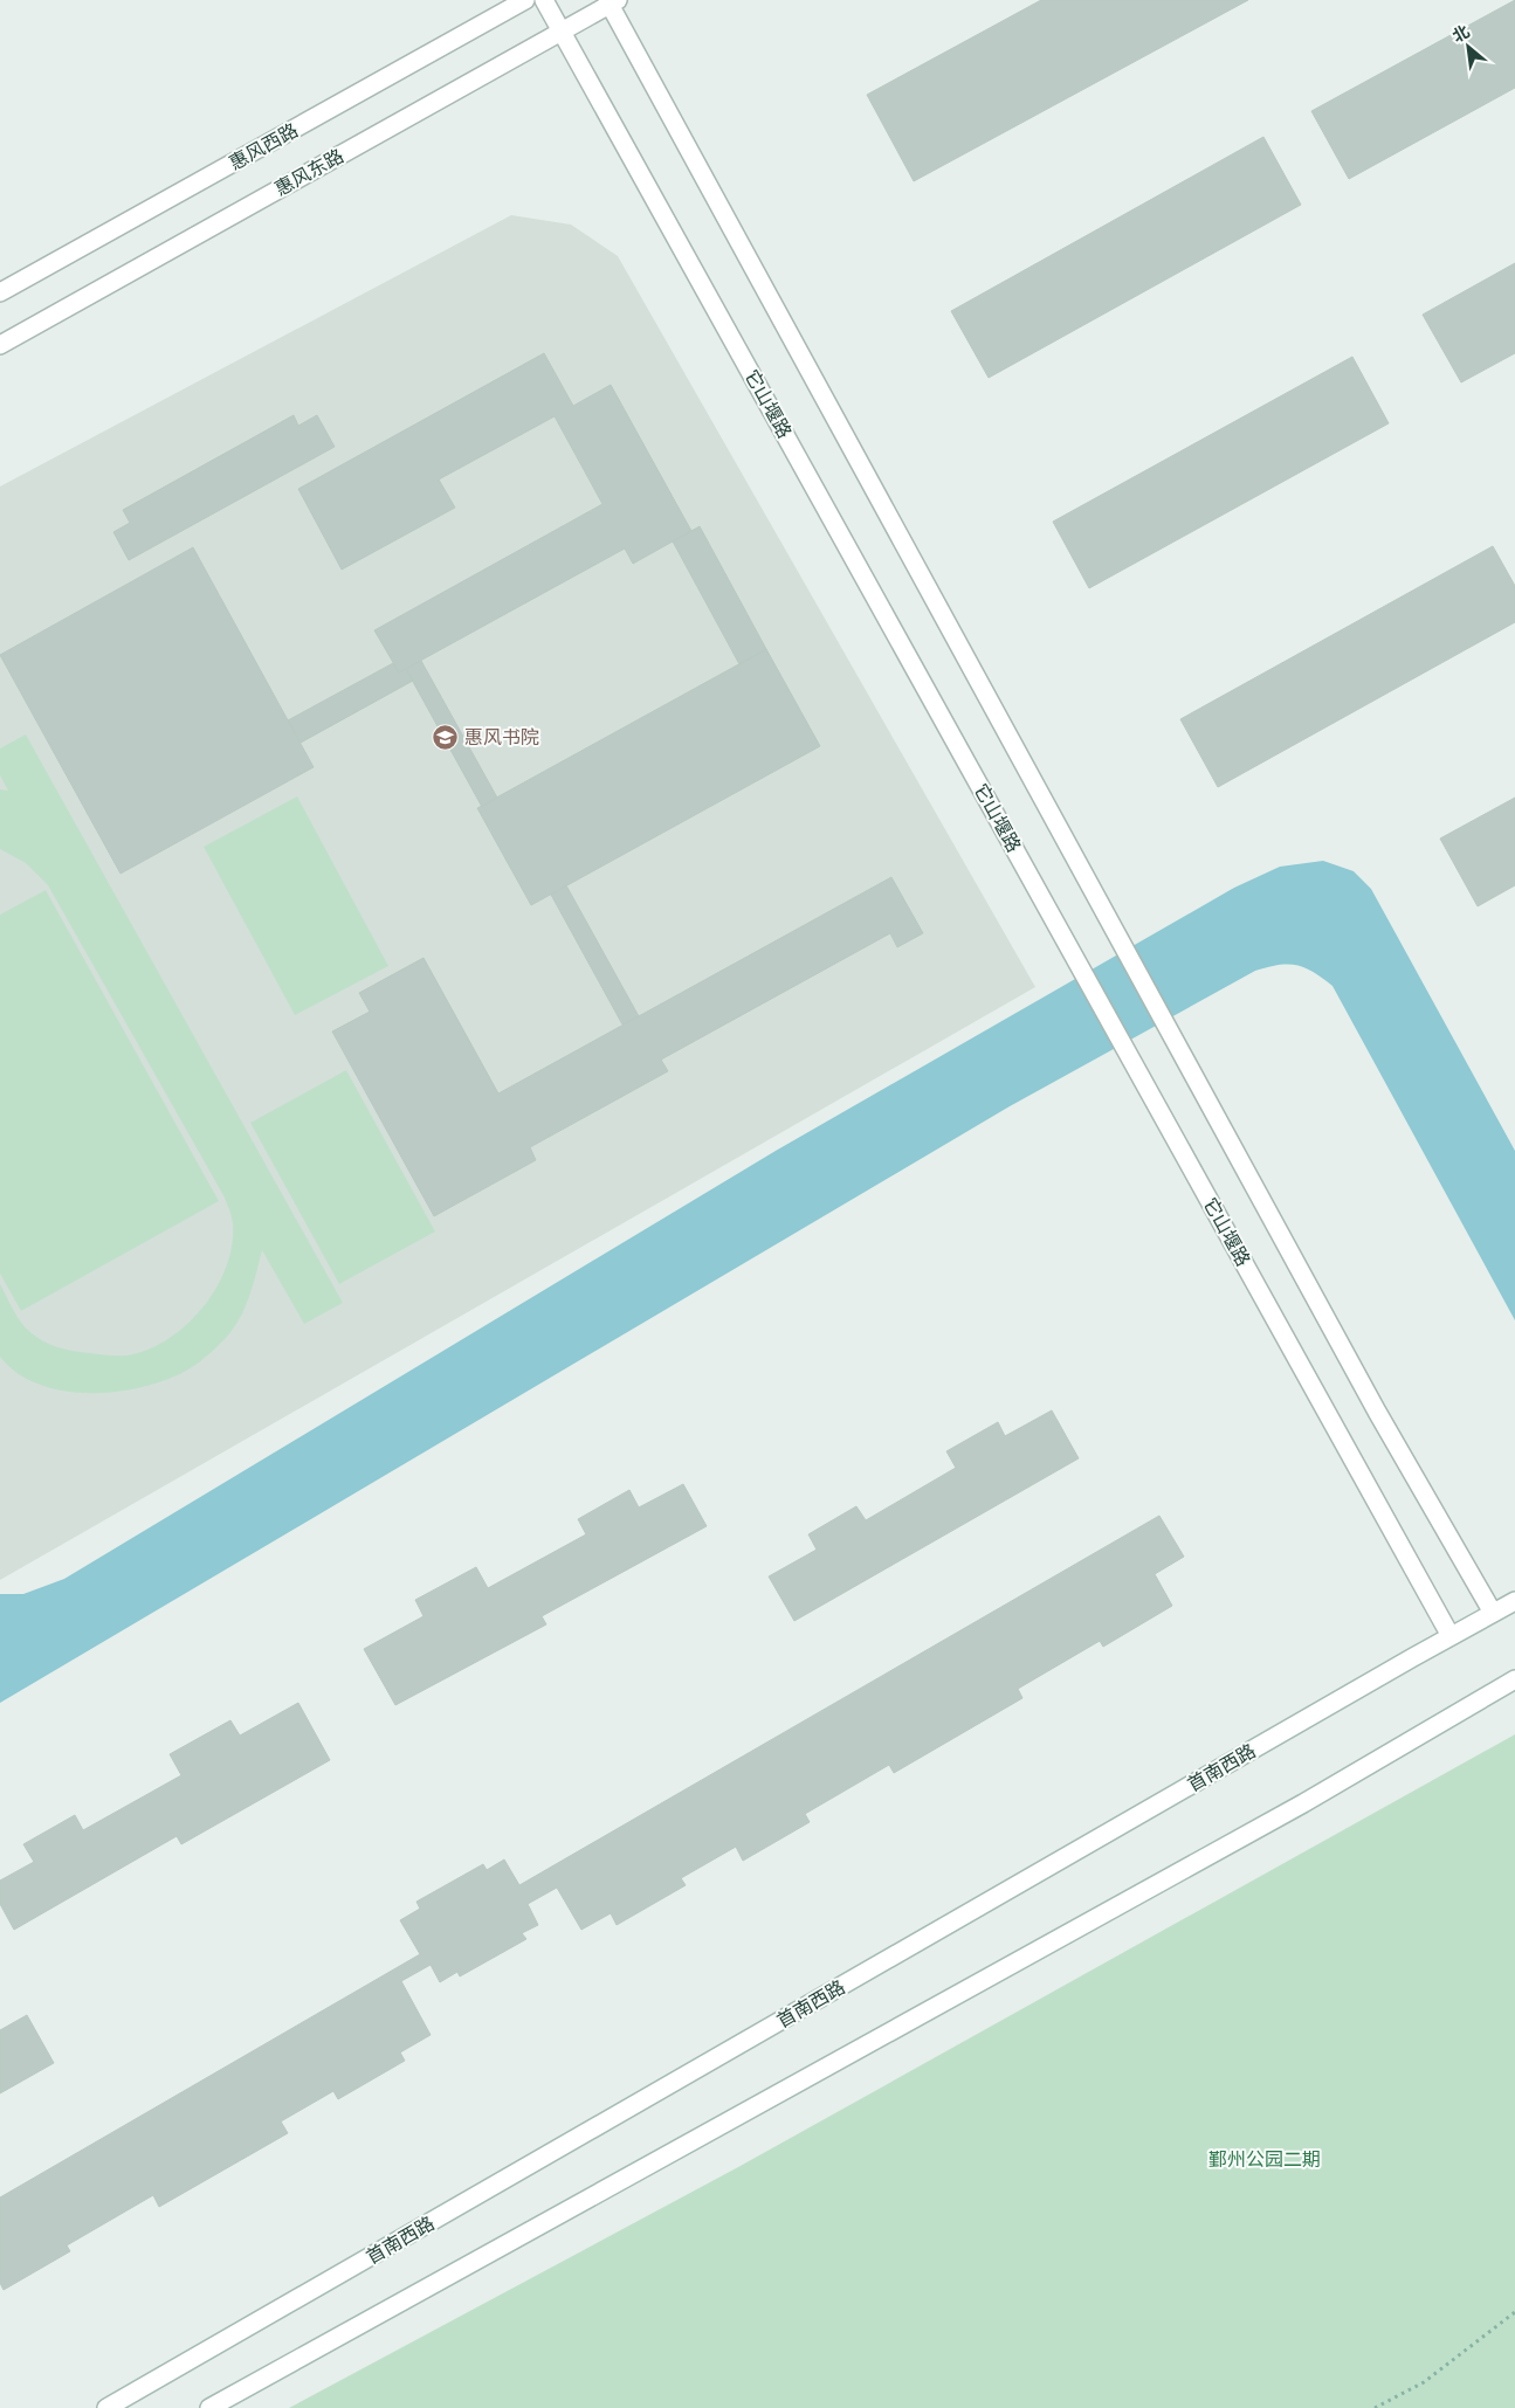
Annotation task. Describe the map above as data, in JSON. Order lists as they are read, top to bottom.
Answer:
{
  "streets": {
    "street": [
      "惠风西路",
      "惠风东路",
      "它山堰路",
      "首南西路"
    ]
  },
  "crossings": [
    ["惠风东路", "它山堰路"],
    ["它山堰路", "首南西路"]
  ],
  "parks": ["鄞州公园二期"],
  "places": {
    "school or university": ["惠风书院"]
  },
  "north": "top left"
}
